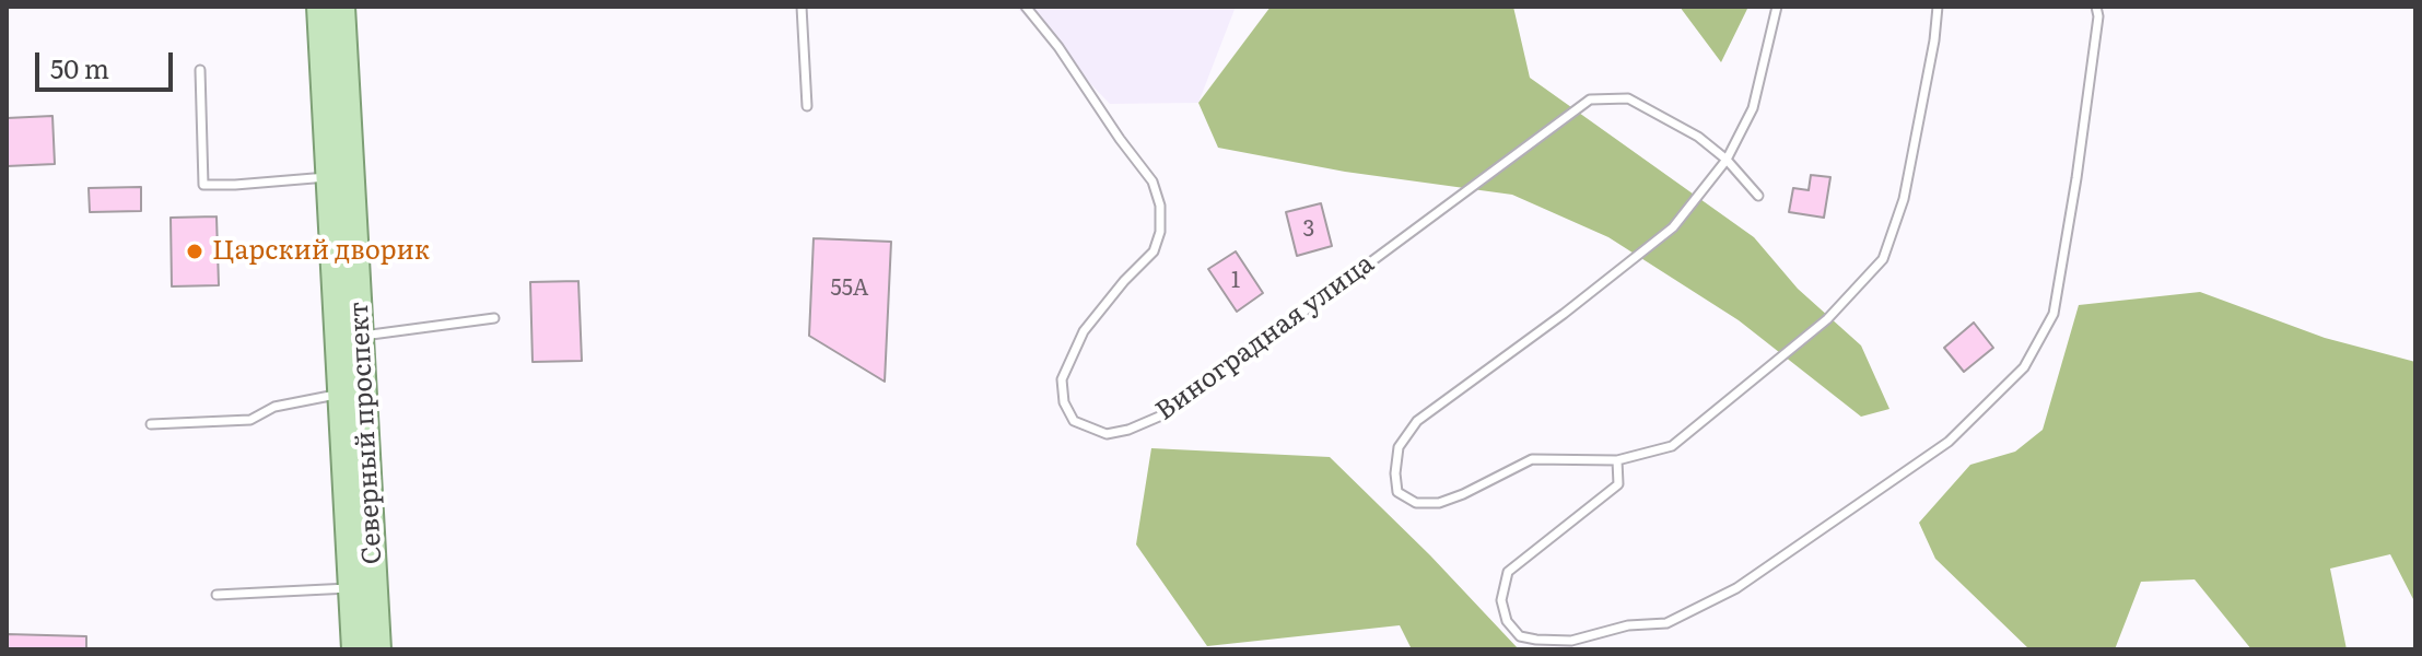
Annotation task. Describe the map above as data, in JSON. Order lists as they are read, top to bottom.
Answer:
{
  "streets": {
    "main road": ["Северный проспект"],
    "lane": ["Виноградная улица"]
  },
  "places": ["Царский дворик"],
  "house_numbers": ["3", "1", "55А"],
  "scale_bar": "50 m"
}
